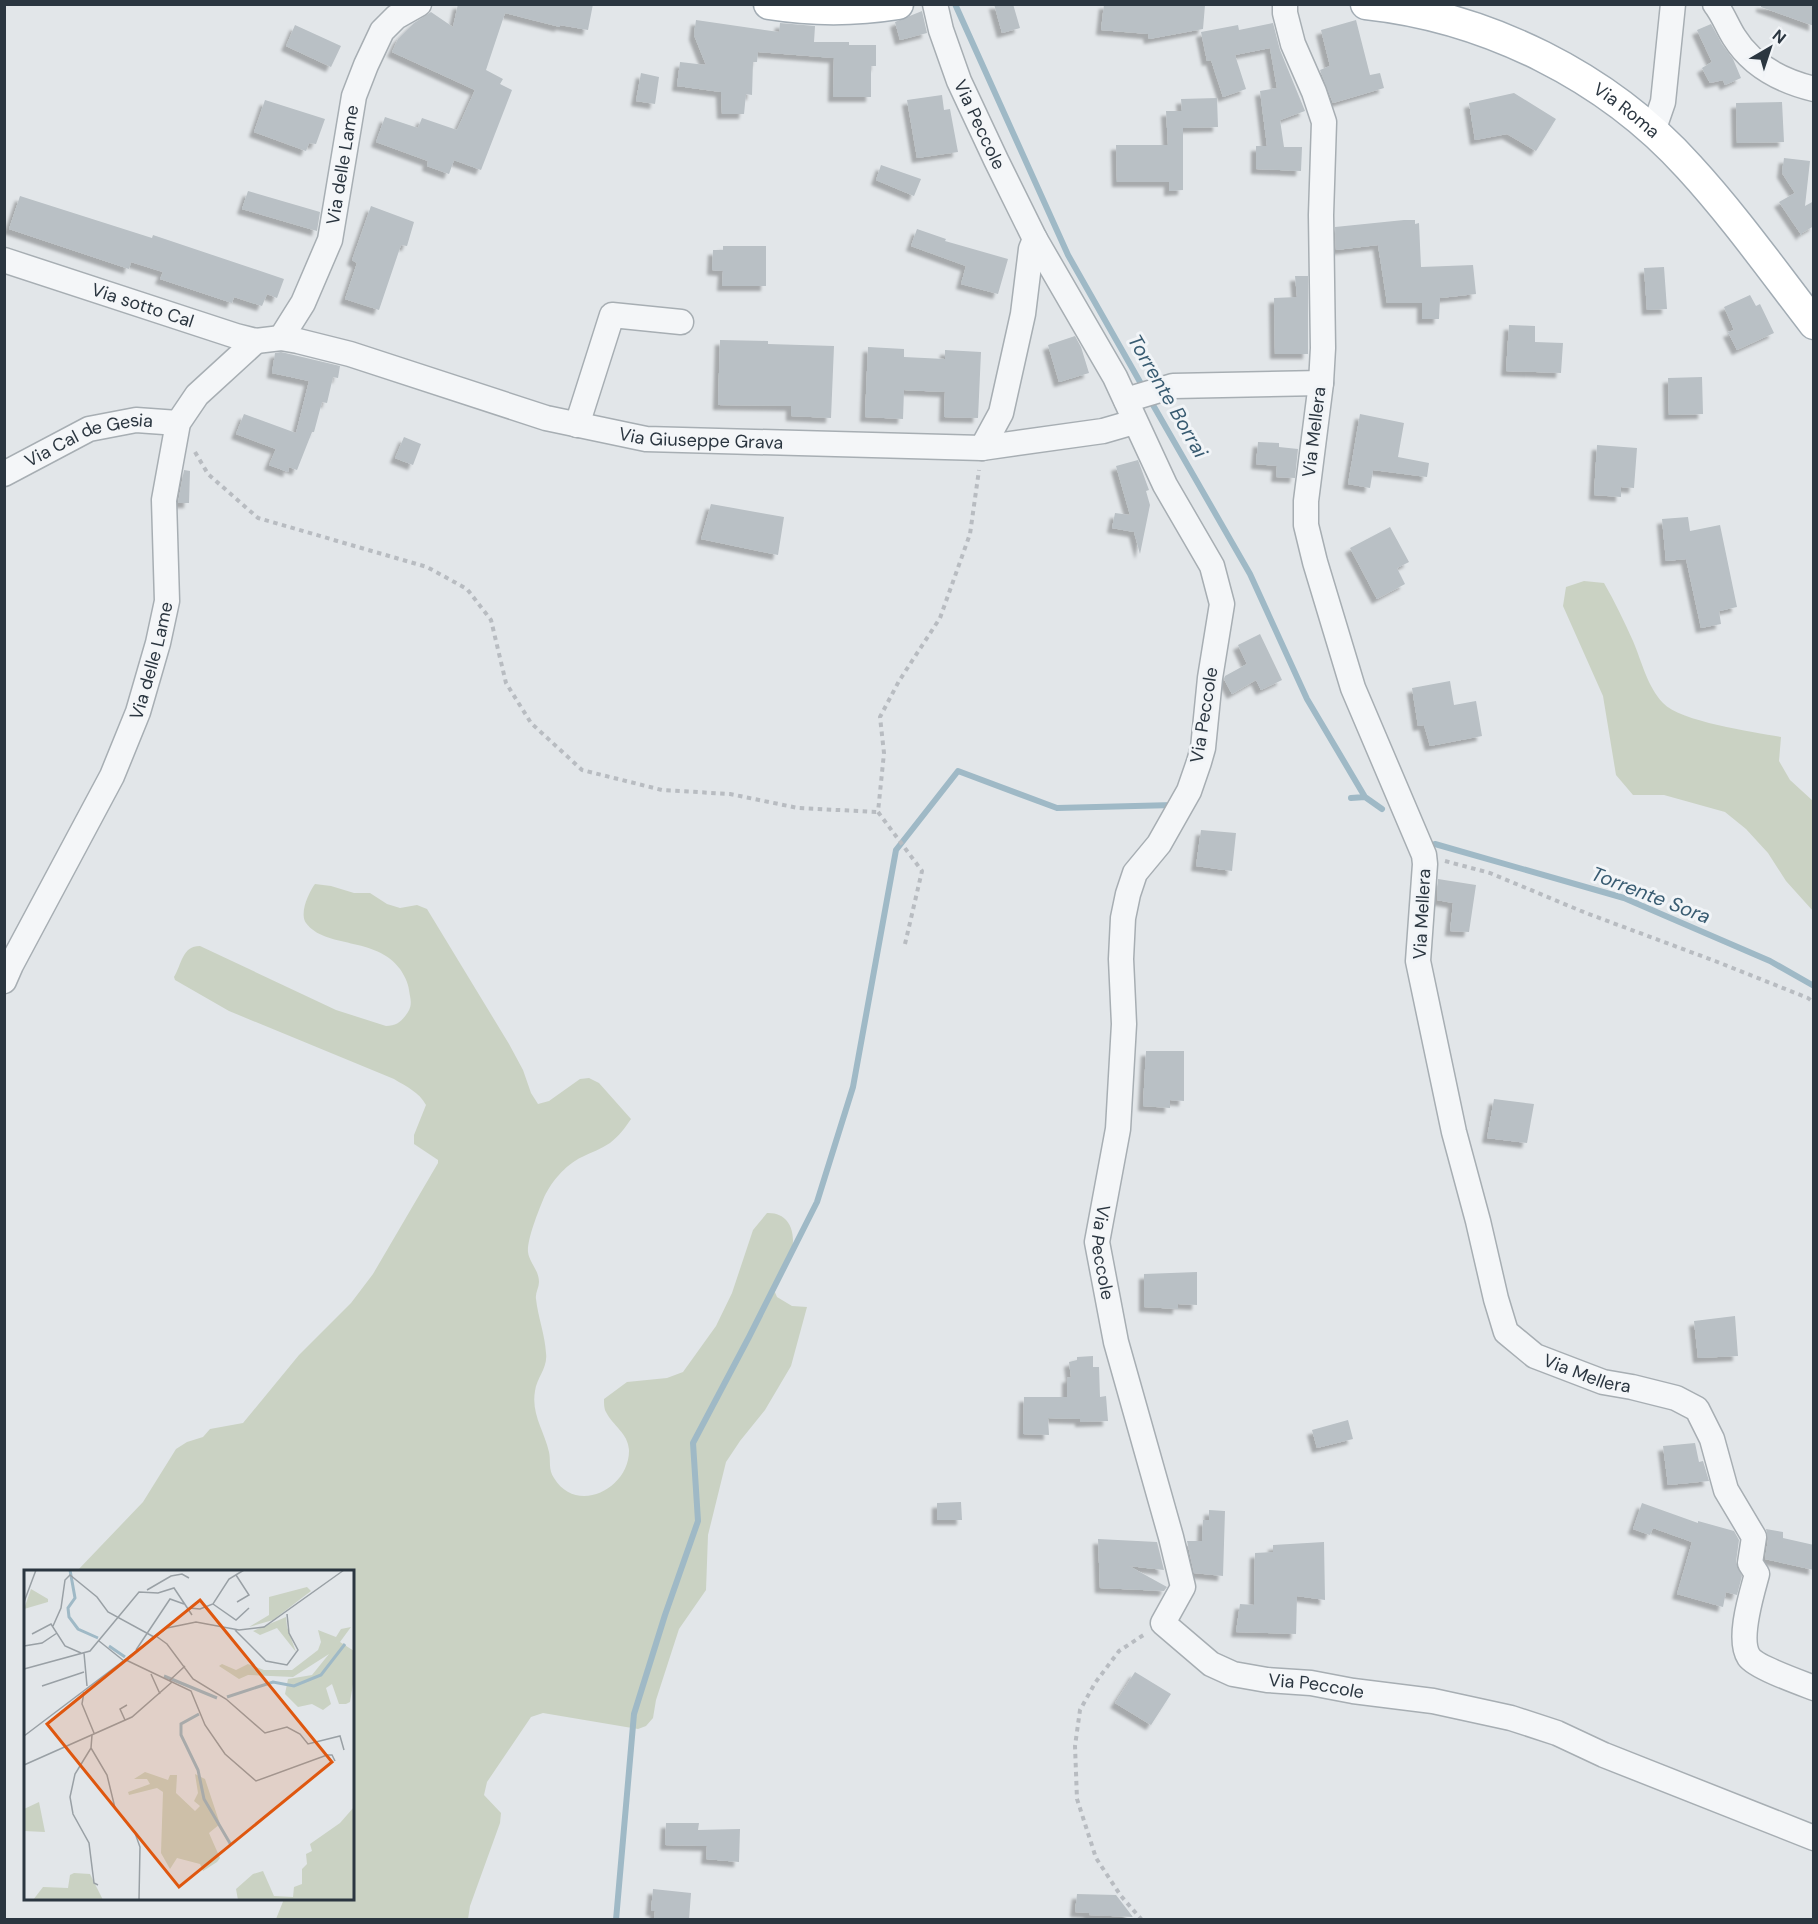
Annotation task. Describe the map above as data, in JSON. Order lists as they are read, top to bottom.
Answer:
{
  "streets": {
    "main road": ["Via Roma"],
    "street": [
      "Via Peccole",
      "Via delle Lame",
      "Via sotto Cal",
      "Via Mellera",
      "Via Giuseppe Grava",
      "Via Cal de Gesia"
    ]
  },
  "crossings": [
    ["Via Peccole", "Via Giuseppe Grava"],
    ["Via delle Lame", "Via sotto Cal"],
    ["Via delle Lame", "Via Giuseppe Grava"],
    ["Via delle Lame", "Via Cal de Gesia"],
    ["Via sotto Cal", "Via Giuseppe Grava"],
    ["Via Mellera", "Via Giuseppe Grava"]
  ],
  "water": ["Torrente Borrai", "Torrente Sora"],
  "north": "top right"
}
